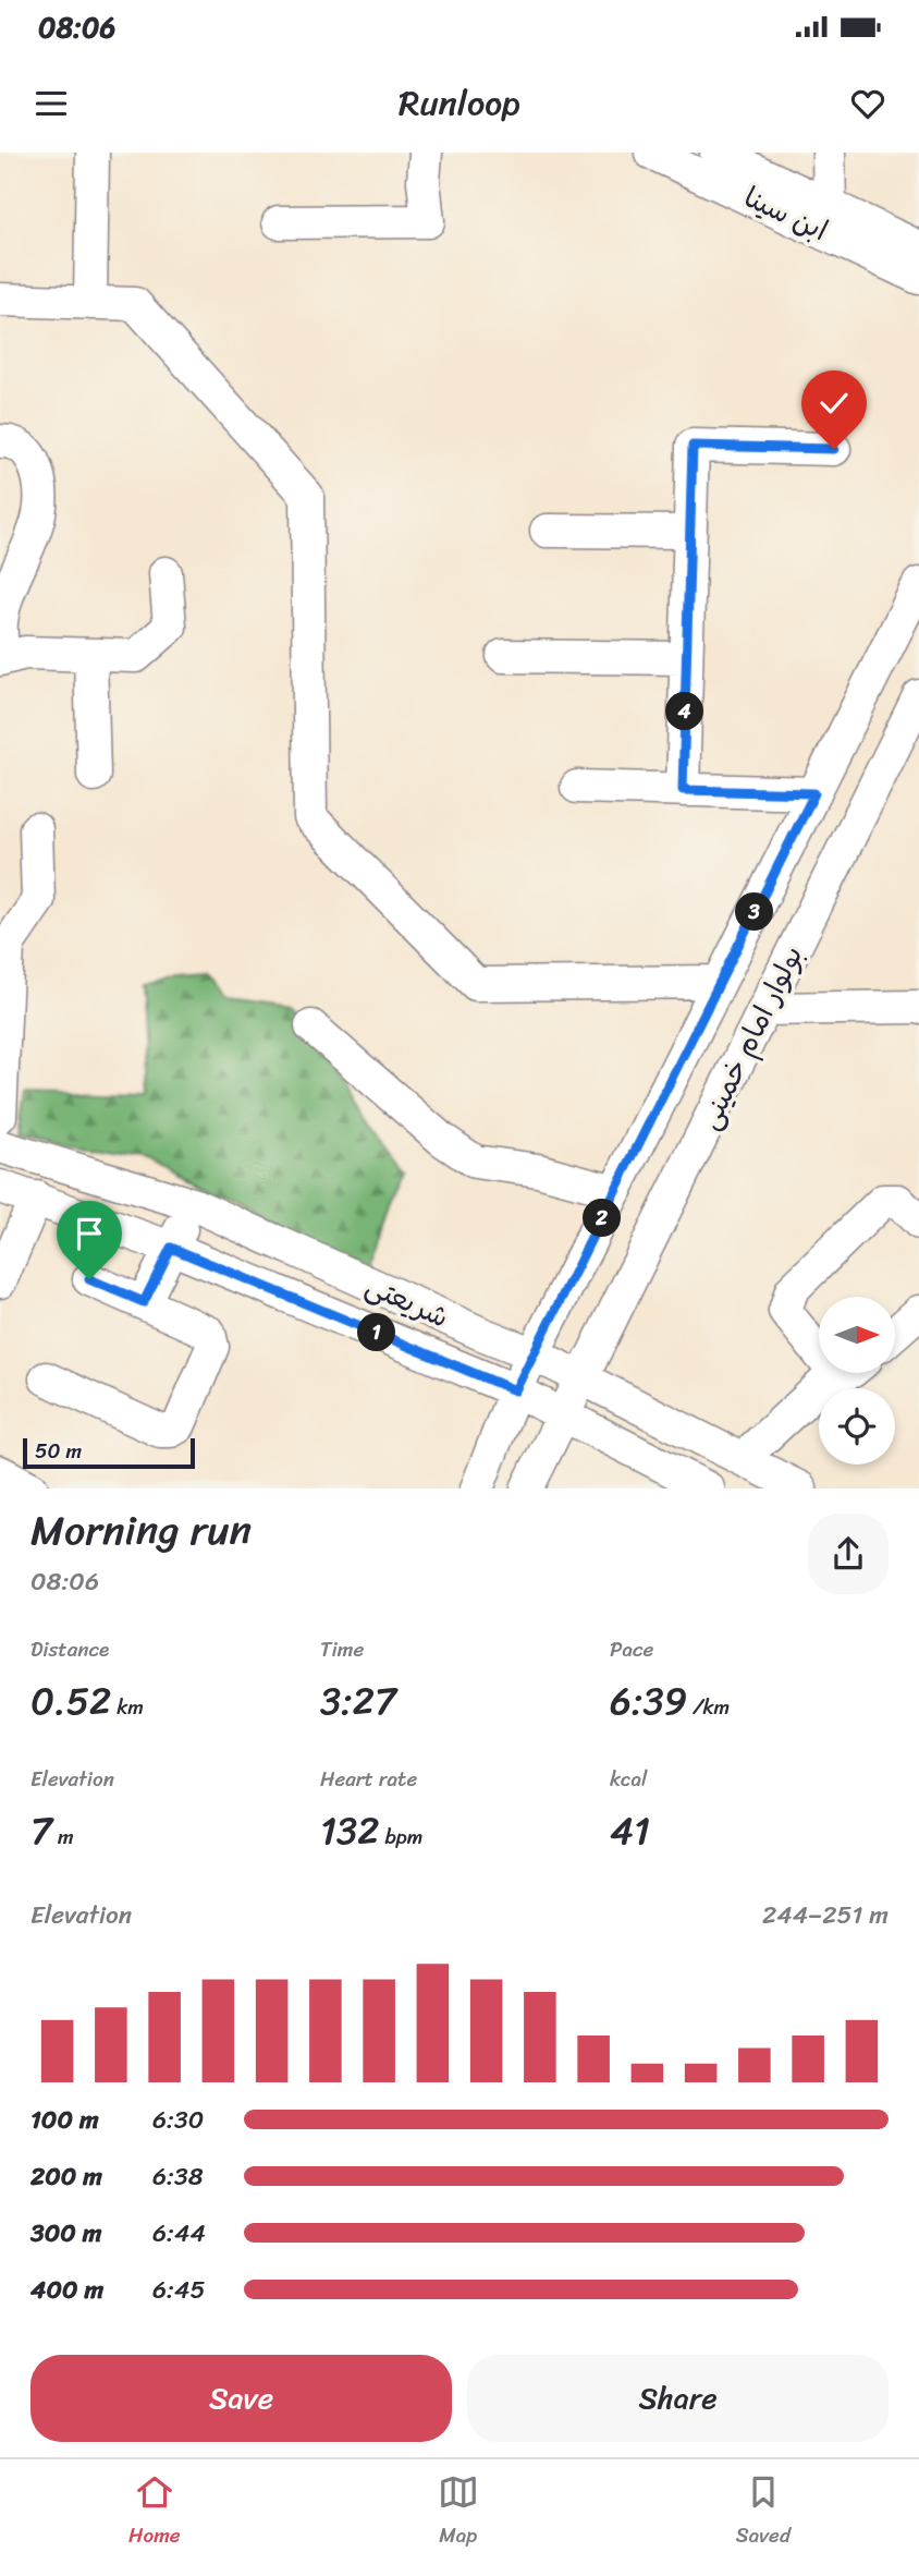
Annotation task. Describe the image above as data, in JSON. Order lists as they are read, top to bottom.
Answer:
{
  "streets": {
    "street": ["ابن سینا", "بولوار امام خمینی", "شریعتی"]
  },
  "crossings": [
    ["بولوار امام خمینی", "شریعتی"]
  ],
  "scale_bar": "50 m",
  "north": "right",
  "page": {
    "status": "08:06",
    "header": "Runloop",
    "pins": [
      "4",
      "3",
      "2",
      "1"
    ],
    "scale": "50 m",
    "heading": ["Morning run", "08:06"],
    "stats": [
      ["Distance", "0.52 km"],
      ["Time", "3:27"],
      ["Pace", "6:39 /km"],
      ["Elevation", "7 m"],
      ["Heart rate", "132 bpm"],
      ["kcal", "41"]
    ],
    "chart": ["Elevation", "244–251 m"],
    "list": [
      {
        "name": "100 m",
        "note": "6:30"
      },
      {
        "name": "200 m",
        "note": "6:38"
      },
      {
        "name": "300 m",
        "note": "6:44"
      },
      {
        "name": "400 m",
        "note": "6:45"
      }
    ],
    "buttons": ["Save", "Share"],
    "tabs": ["Home", "Map", "Saved"]
  }
}
